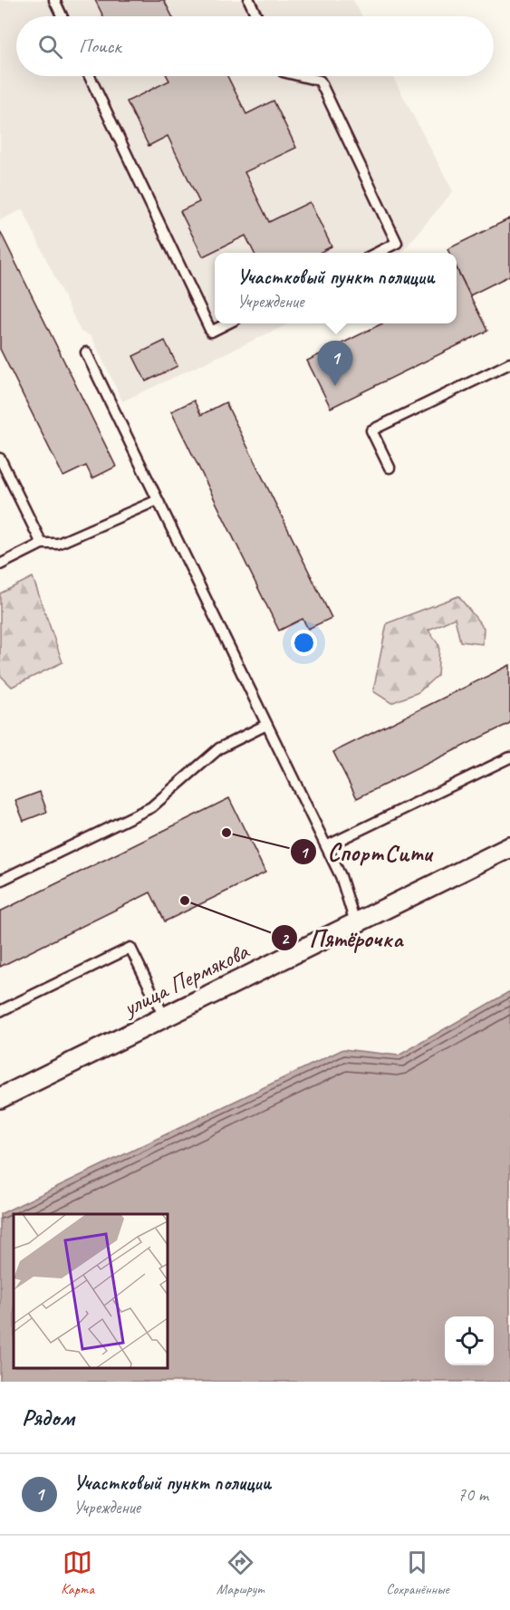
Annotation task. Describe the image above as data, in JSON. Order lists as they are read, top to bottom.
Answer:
{
  "streets": {
    "street": ["улица Пермякова"]
  },
  "places": ["СпортСити", "Пятёрочка"],
  "page": {
    "search": "Поиск",
    "popup": ["Участковый пункт полиции", "Учреждение"],
    "pins": "1",
    "heading": "Рядом",
    "list": [
      {
        "mark": "1",
        "name": "Участковый пункт полиции",
        "note": "Учреждение",
        "value": "70 m"
      }
    ],
    "nav": ["Карта", "Маршрут", "Сохранённые"]
  }
}
